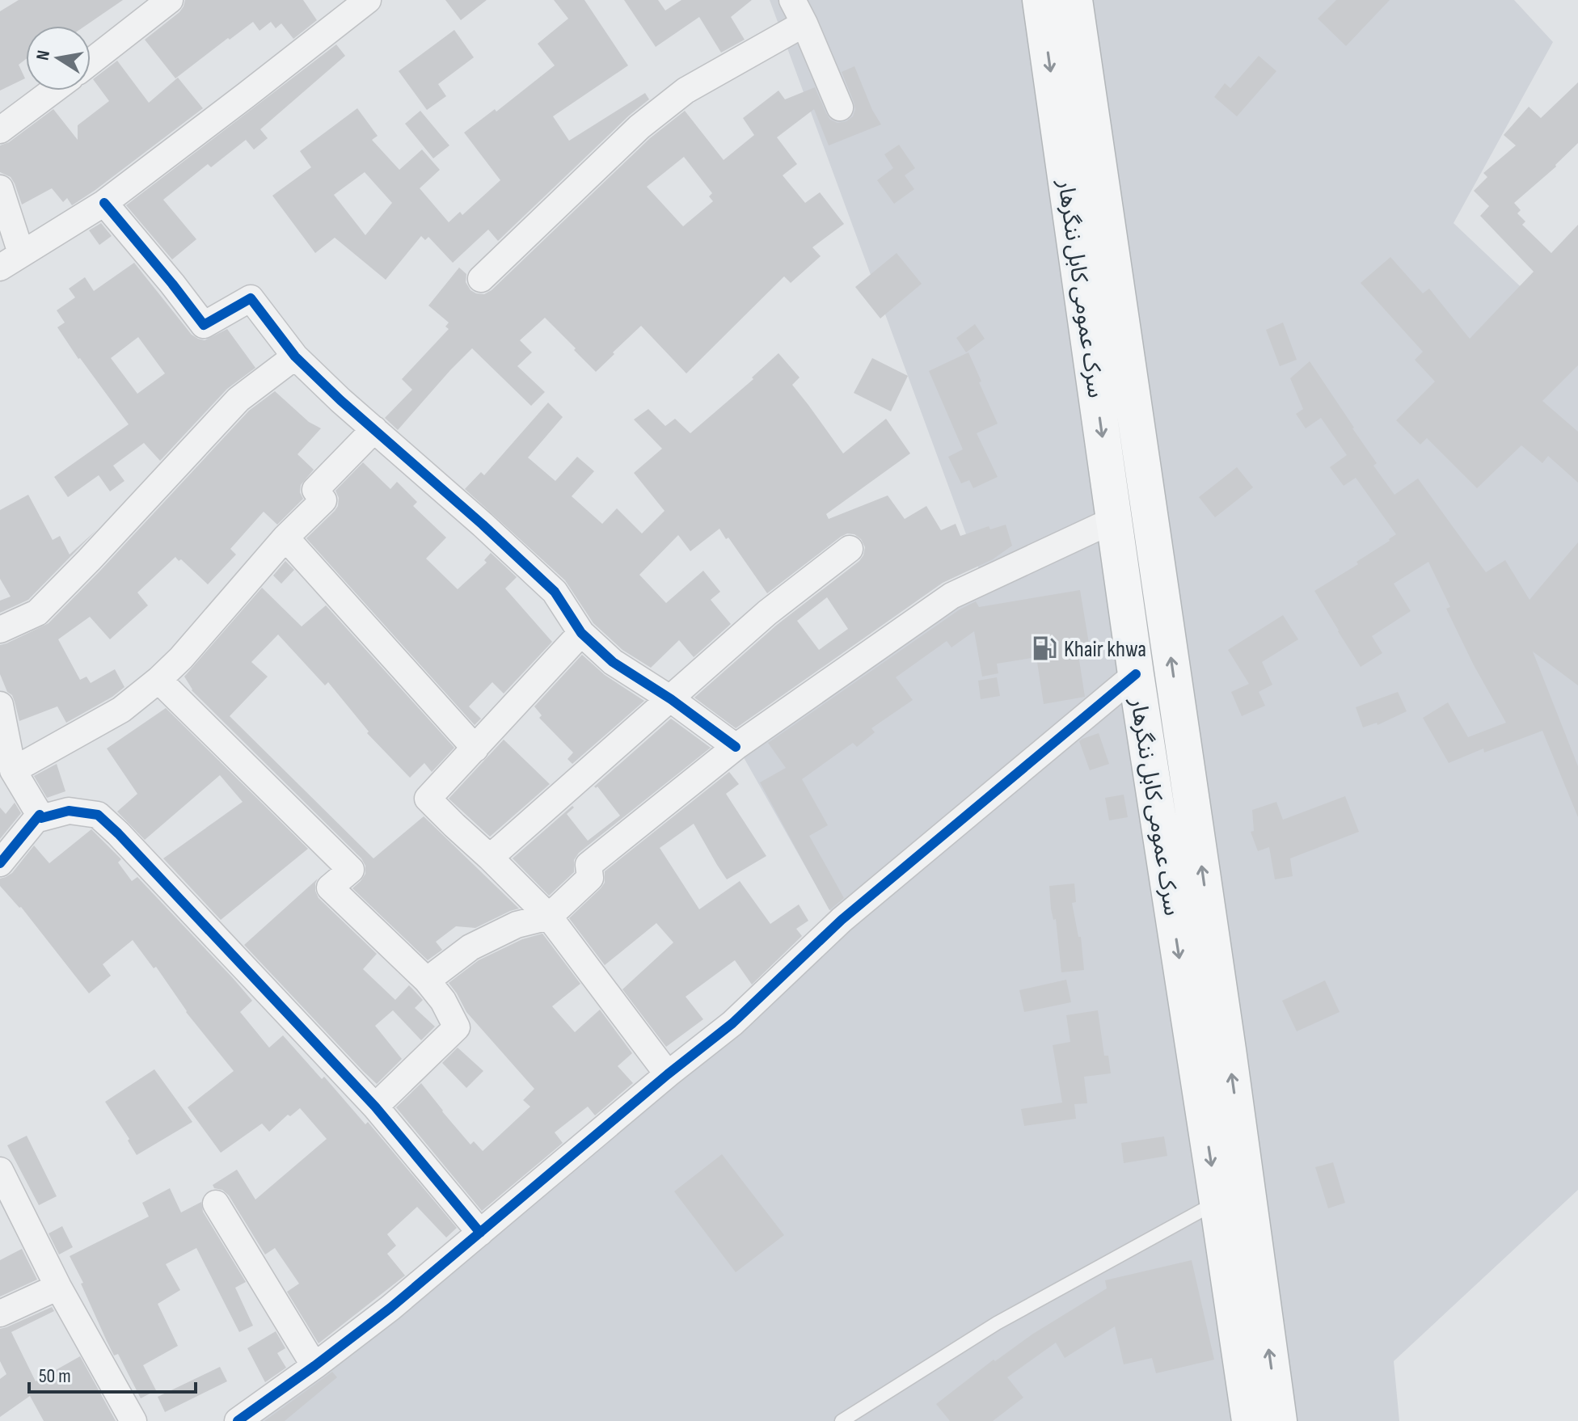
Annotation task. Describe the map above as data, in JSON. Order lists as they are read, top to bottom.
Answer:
{
  "streets": {
    "highway": ["سرک عمومی کابل ننگرهار"]
  },
  "places": {
    "fuel station": ["Khair khwa"]
  },
  "scale_bar": "50 m",
  "north": "left"
}
